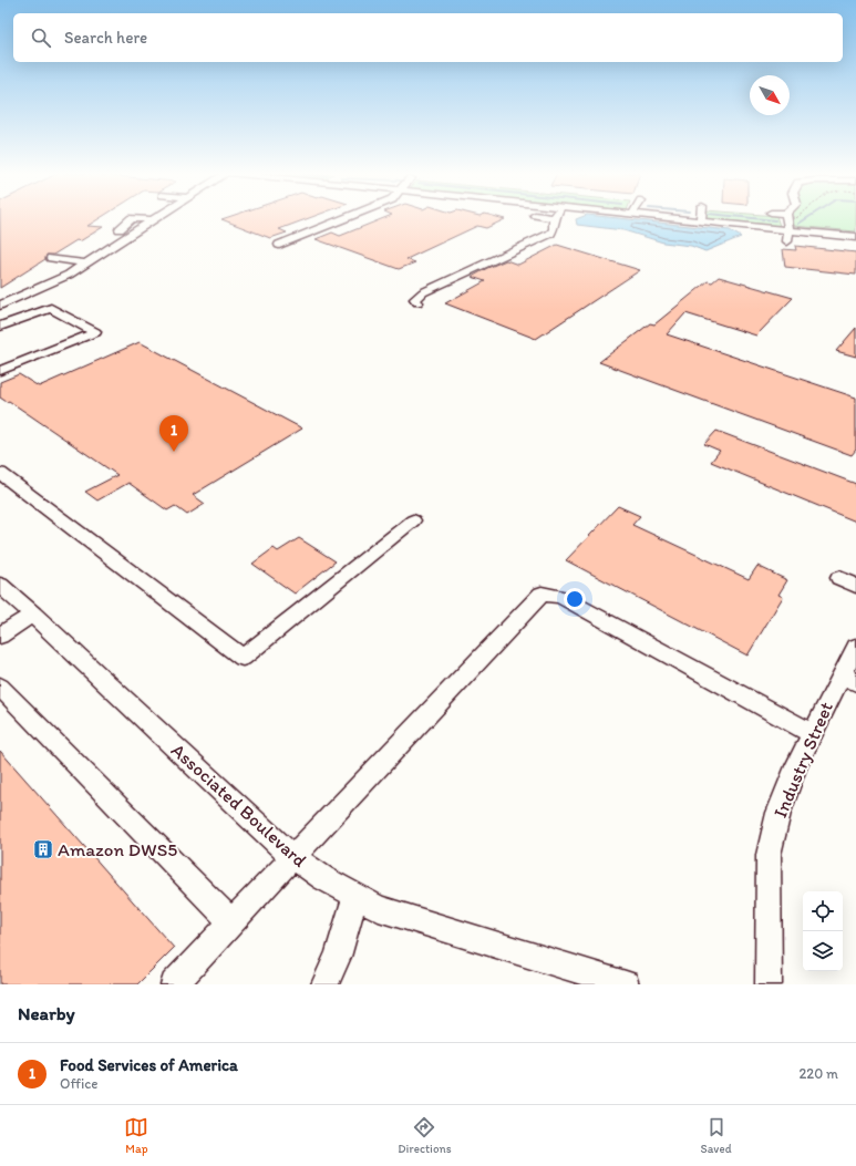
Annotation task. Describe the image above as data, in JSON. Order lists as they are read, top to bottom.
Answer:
{
  "streets": {
    "street": ["Industry Street", "Associated Boulevard"]
  },
  "places": {
    "building": ["Amazon DWS5"]
  },
  "north": "bottom right",
  "page": {
    "search": "Search here",
    "pins": "1",
    "heading": "Nearby",
    "list": [
      {
        "mark": "1",
        "name": "Food Services of America",
        "note": "Office",
        "value": "220 m"
      }
    ],
    "nav": ["Map", "Directions", "Saved"]
  }
}
